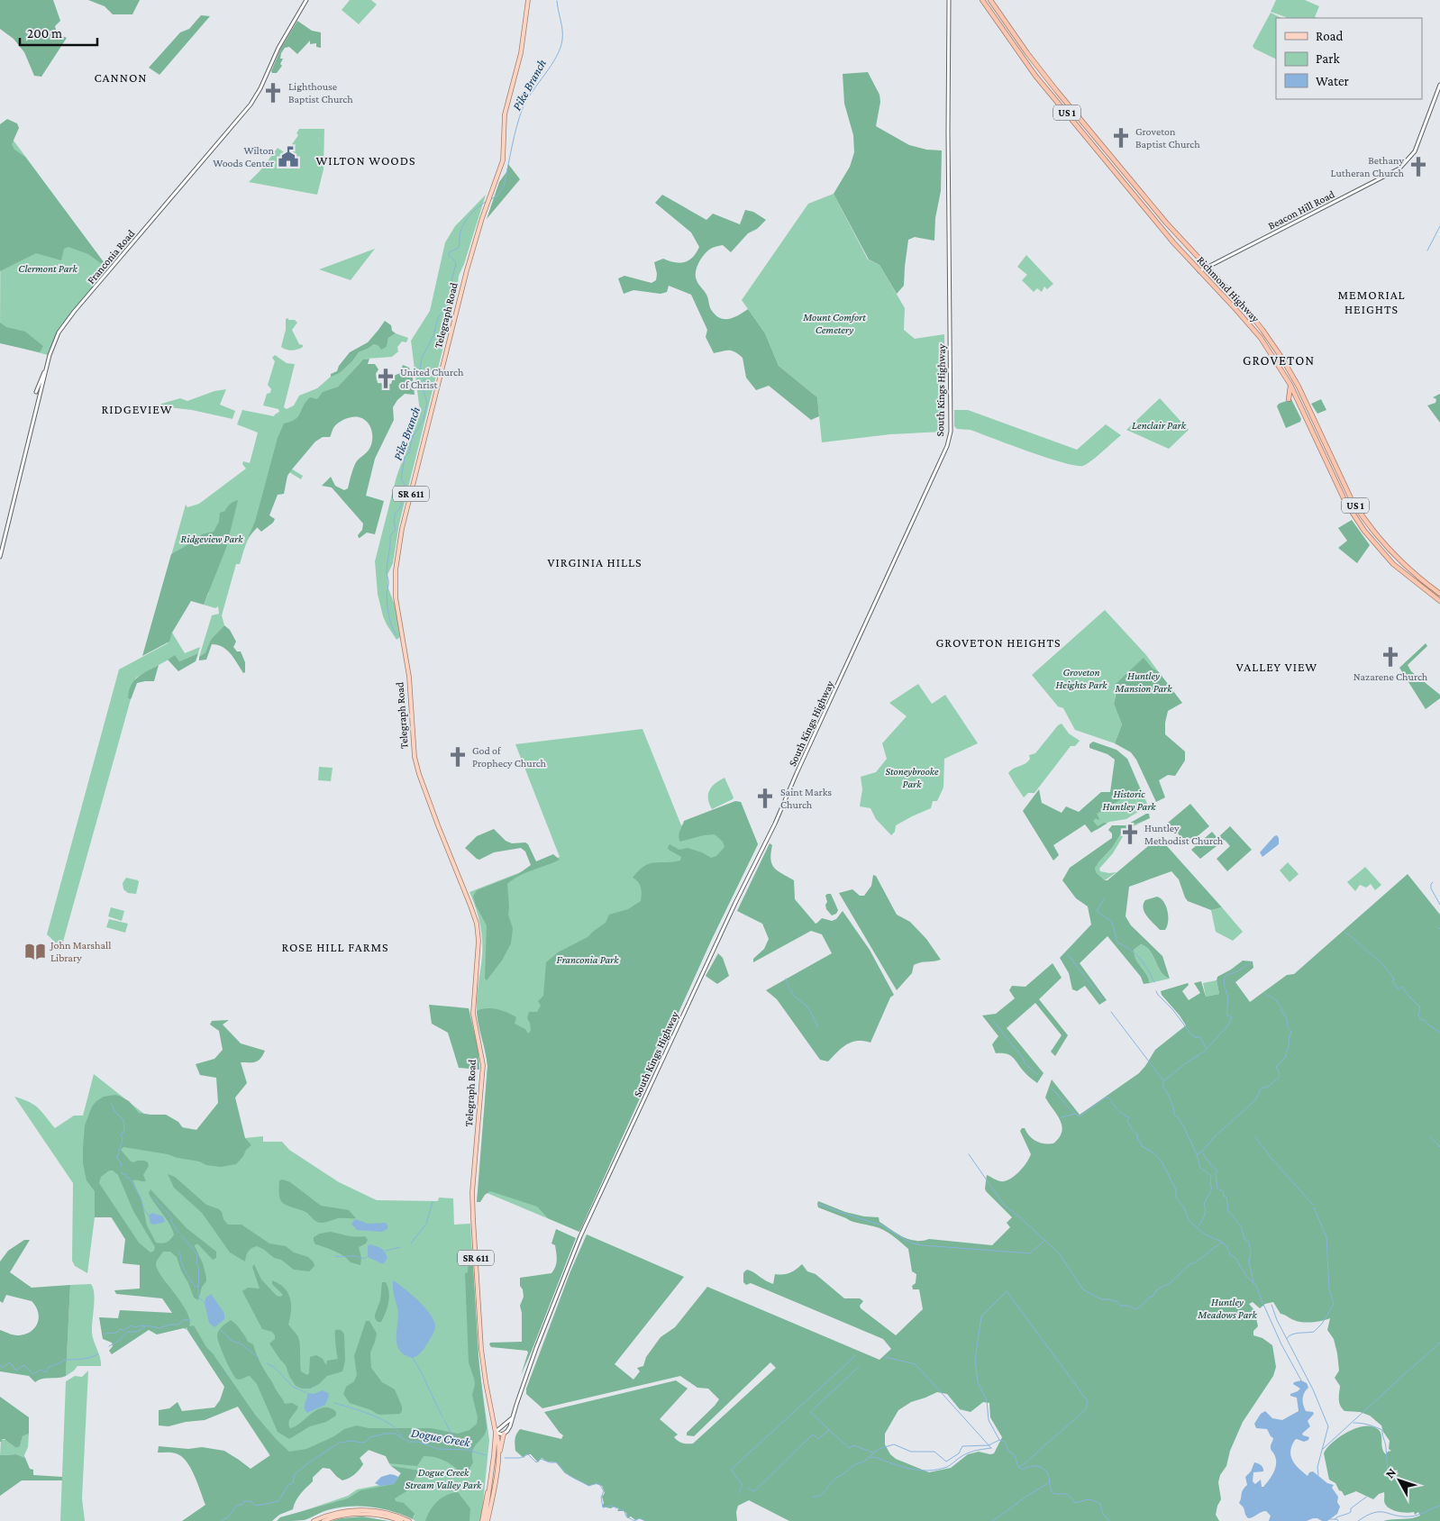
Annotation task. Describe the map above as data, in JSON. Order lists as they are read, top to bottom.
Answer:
{
  "streets": {
    "highway": ["US 1", "Richmond Highway"],
    "main road": [
      "Beacon Hill Road",
      "Franconia Road",
      "Telegraph Road",
      "South Kings Highway",
      "SR 611"
    ]
  },
  "crossings": [
    ["Beacon Hill Road", "Richmond Highway"],
    ["Telegraph Road", "South Kings Highway"]
  ],
  "districts": [
    "CANNON",
    "WILTON WOODS",
    "MEMORIAL HEIGHTS",
    "GROVETON",
    "RIDGEVIEW",
    "VIRGINIA HILLS",
    "GROVETON HEIGHTS",
    "VALLEY VIEW",
    "ROSE HILL FARMS"
  ],
  "water": ["Pike Branch", "Dogue Creek"],
  "parks": [
    "Clermont Park",
    "Mount Comfort Cemetery",
    "Lenclair Park",
    "Ridgeview Park",
    "Groveton Heights Park",
    "Huntley Mansion Park",
    "Stoneybrooke Park",
    "Historic Huntley Park",
    "Franconia Park",
    "Huntley Meadows Park",
    "Dogue Creek Stream Valley Park"
  ],
  "places": {
    "church": [
      "Lighthouse Baptist Church",
      "Groveton Baptist Church",
      "Bethany Lutheran Church",
      "United Church of Christ",
      "Nazarene Church",
      "God of Prophecy Church",
      "Saint Marks Church",
      "Huntley Methodist Church"
    ],
    "public building": ["Wilton Woods Center"],
    "library": ["John Marshall Library"]
  },
  "legend": ["Road", "Park", "Water"],
  "scale_bar": "200 m",
  "north": "top left"
}
